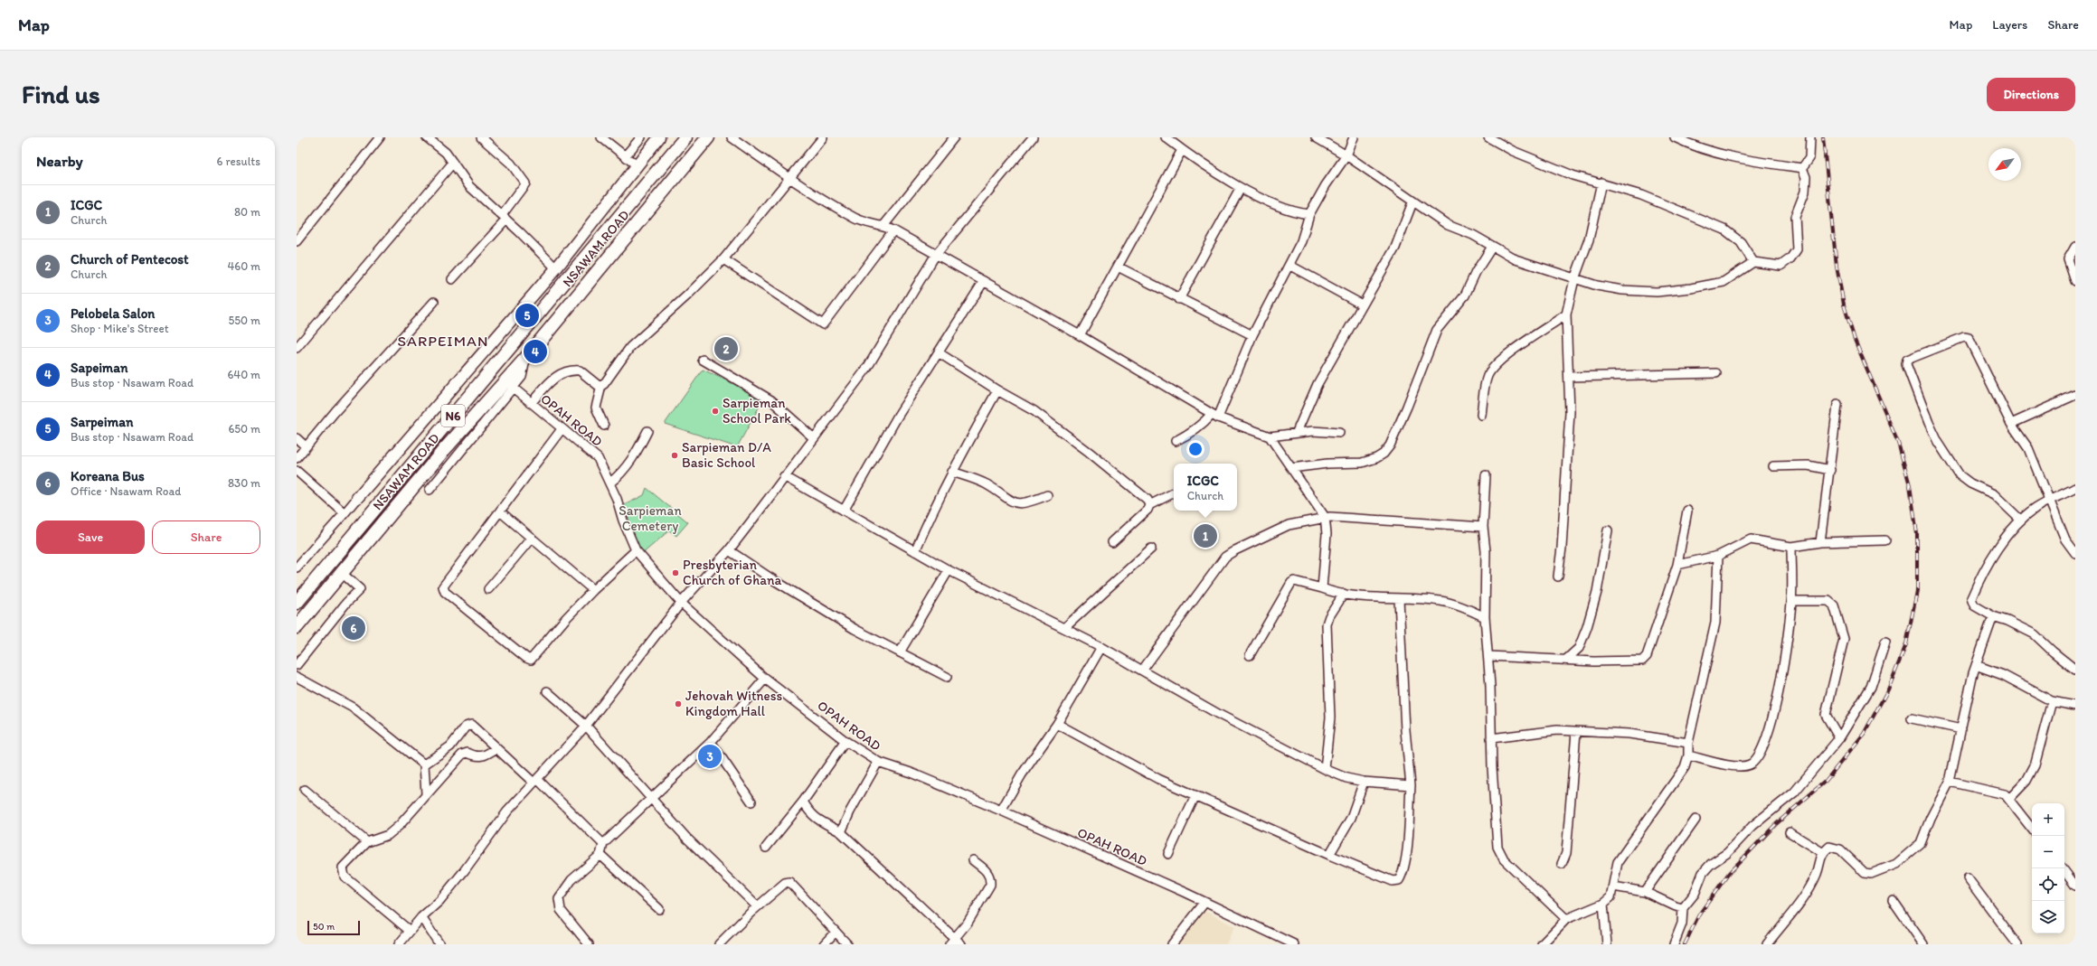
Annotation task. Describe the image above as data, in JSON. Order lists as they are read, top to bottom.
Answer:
{
  "streets": {
    "highway": ["NSAWAM ROAD", "N6"],
    "street": ["OPAH ROAD"]
  },
  "crossings": [
    ["NSAWAM ROAD", "OPAH ROAD"]
  ],
  "districts": ["SARPEIMAN"],
  "parks": ["Sarpieman Cemetery"],
  "places": [
    "Sarpieman School Park",
    "Sarpieman D/A Basic School",
    "Presbyterian Church of Ghana",
    "Jehovah Witness Kingdom Hall"
  ],
  "scale_bar": "50 m",
  "north": "bottom left",
  "page": {
    "header": "Map",
    "nav": ["Map", "Layers", "Share"],
    "buttons": [
      "Directions",
      ["Save", "Share"]
    ],
    "title": "Find us",
    "heading": ["Nearby", "6 results"],
    "list": [
      {
        "mark": "1",
        "name": "ICGC",
        "note": "Church",
        "value": "80 m"
      },
      {
        "mark": "2",
        "name": "Church of Pentecost",
        "note": "Church",
        "value": "460 m"
      },
      {
        "mark": "3",
        "name": "Pelobela Salon",
        "note": "Shop · Mike's Street",
        "value": "550 m"
      },
      {
        "mark": "4",
        "name": "Sapeiman",
        "note": "Bus stop · Nsawam Road",
        "value": "640 m"
      },
      {
        "mark": "5",
        "name": "Sarpeiman",
        "note": "Bus stop · Nsawam Road",
        "value": "650 m"
      },
      {
        "mark": "6",
        "name": "Koreana Bus",
        "note": "Office · Nsawam Road",
        "value": "830 m"
      }
    ],
    "pins": [
      "5",
      "2",
      "4",
      "1",
      "6",
      "3"
    ],
    "popup": ["ICGC", "Church"],
    "map_buttons": ["+", "−"],
    "scale": "50 m"
  }
}
